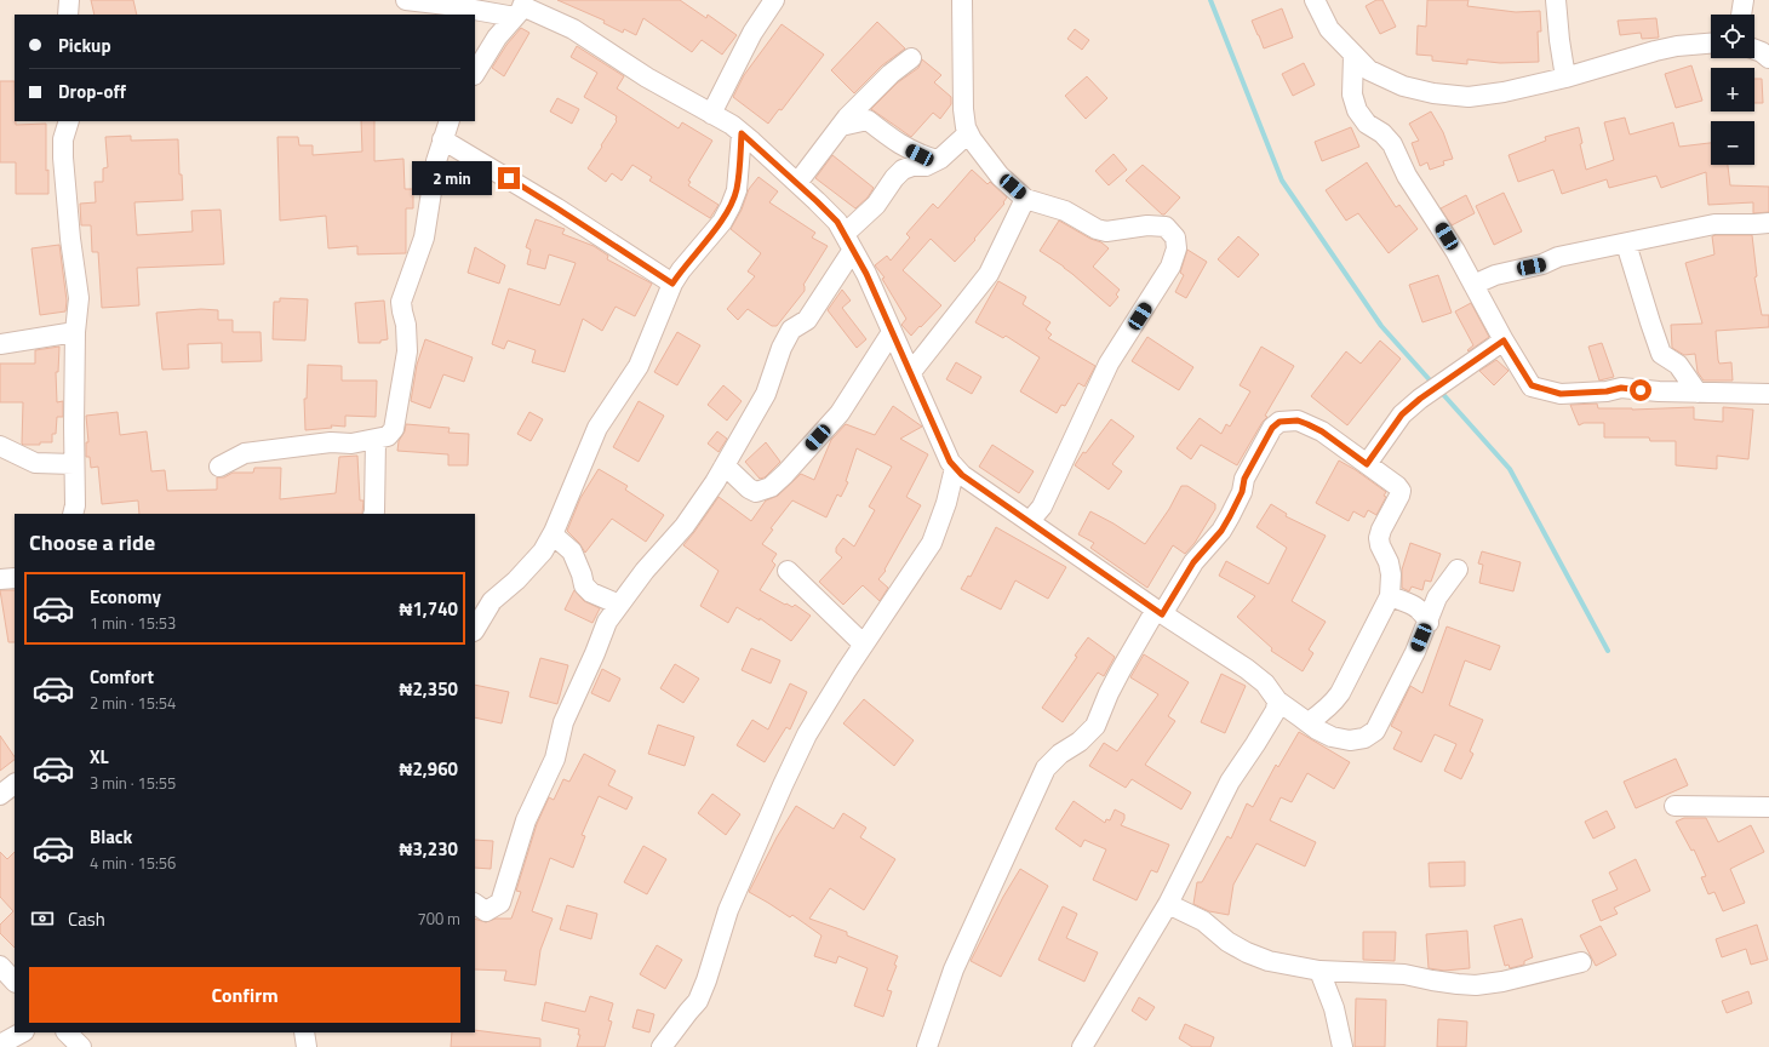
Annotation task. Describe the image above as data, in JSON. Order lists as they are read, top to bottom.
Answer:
{
  "page": {
    "map_buttons": ["+", "−"],
    "banner": ["Pickup", "Drop-off"],
    "bubble": "2 min",
    "heading": "Choose a ride",
    "list": [
      {
        "name": "Economy",
        "note": "1 min · 15:53",
        "value": "₦1,740"
      },
      {
        "name": "Comfort",
        "note": "2 min · 15:54",
        "value": "₦2,350"
      },
      {
        "name": "XL",
        "note": "3 min · 15:55",
        "value": "₦2,960"
      },
      {
        "name": "Black",
        "note": "4 min · 15:56",
        "value": "₦3,230"
      }
    ],
    "pay": ["Cash", "700 m"],
    "buttons": "Confirm"
  }
}
